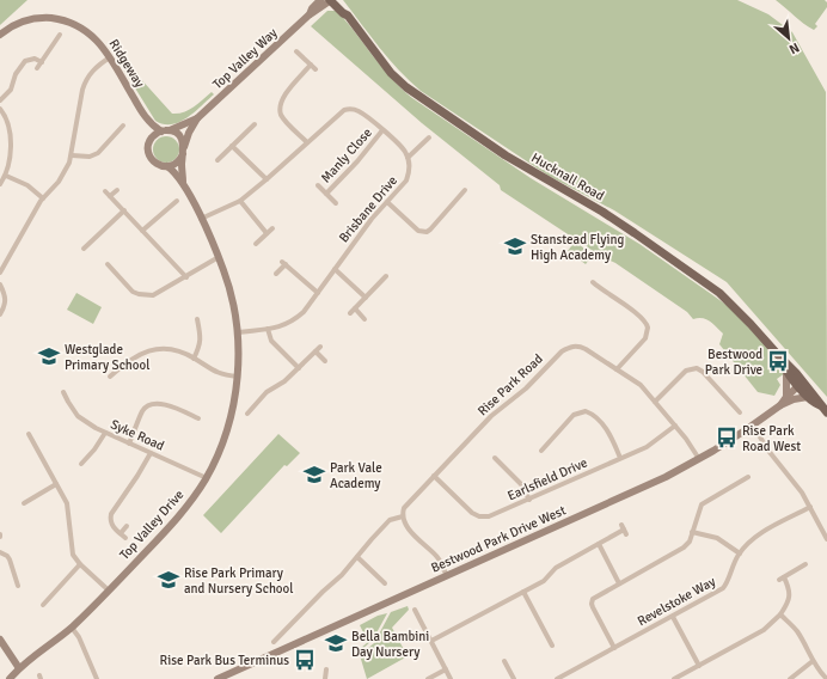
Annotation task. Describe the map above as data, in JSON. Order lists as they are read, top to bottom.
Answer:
{
  "streets": {
    "main road": ["Hucknall Road"],
    "street": [
      "Top Valley Way",
      "Ridgeway",
      "Manly Close",
      "Brisbane Drive",
      "Rise Park Road",
      "Syke Road",
      "Earlsfield Drive",
      "Top Valley Drive",
      "Bestwood Park Drive West",
      "Revelstoke Way"
    ]
  },
  "crossings": [
    ["Top Valley Way", "Ridgeway"],
    ["Top Valley Way", "Top Valley Drive"],
    ["Ridgeway", "Top Valley Drive"],
    ["Brisbane Drive", "Top Valley Drive"],
    ["Rise Park Road", "Earlsfield Drive"],
    ["Rise Park Road", "Bestwood Park Drive West"],
    ["Syke Road", "Top Valley Drive"]
  ],
  "places": {
    "school or university": [
      "Stanstead Flying High Academy",
      "Westglade Primary School",
      "Park Vale Academy",
      "Rise Park Primary and Nursery School",
      "Bella Bambini Day Nursery"
    ],
    "bus stop": ["Bestwood Park Drive", "Rise Park Road West", "Rise Park Bus Terminus"]
  },
  "north": "bottom right"
}
